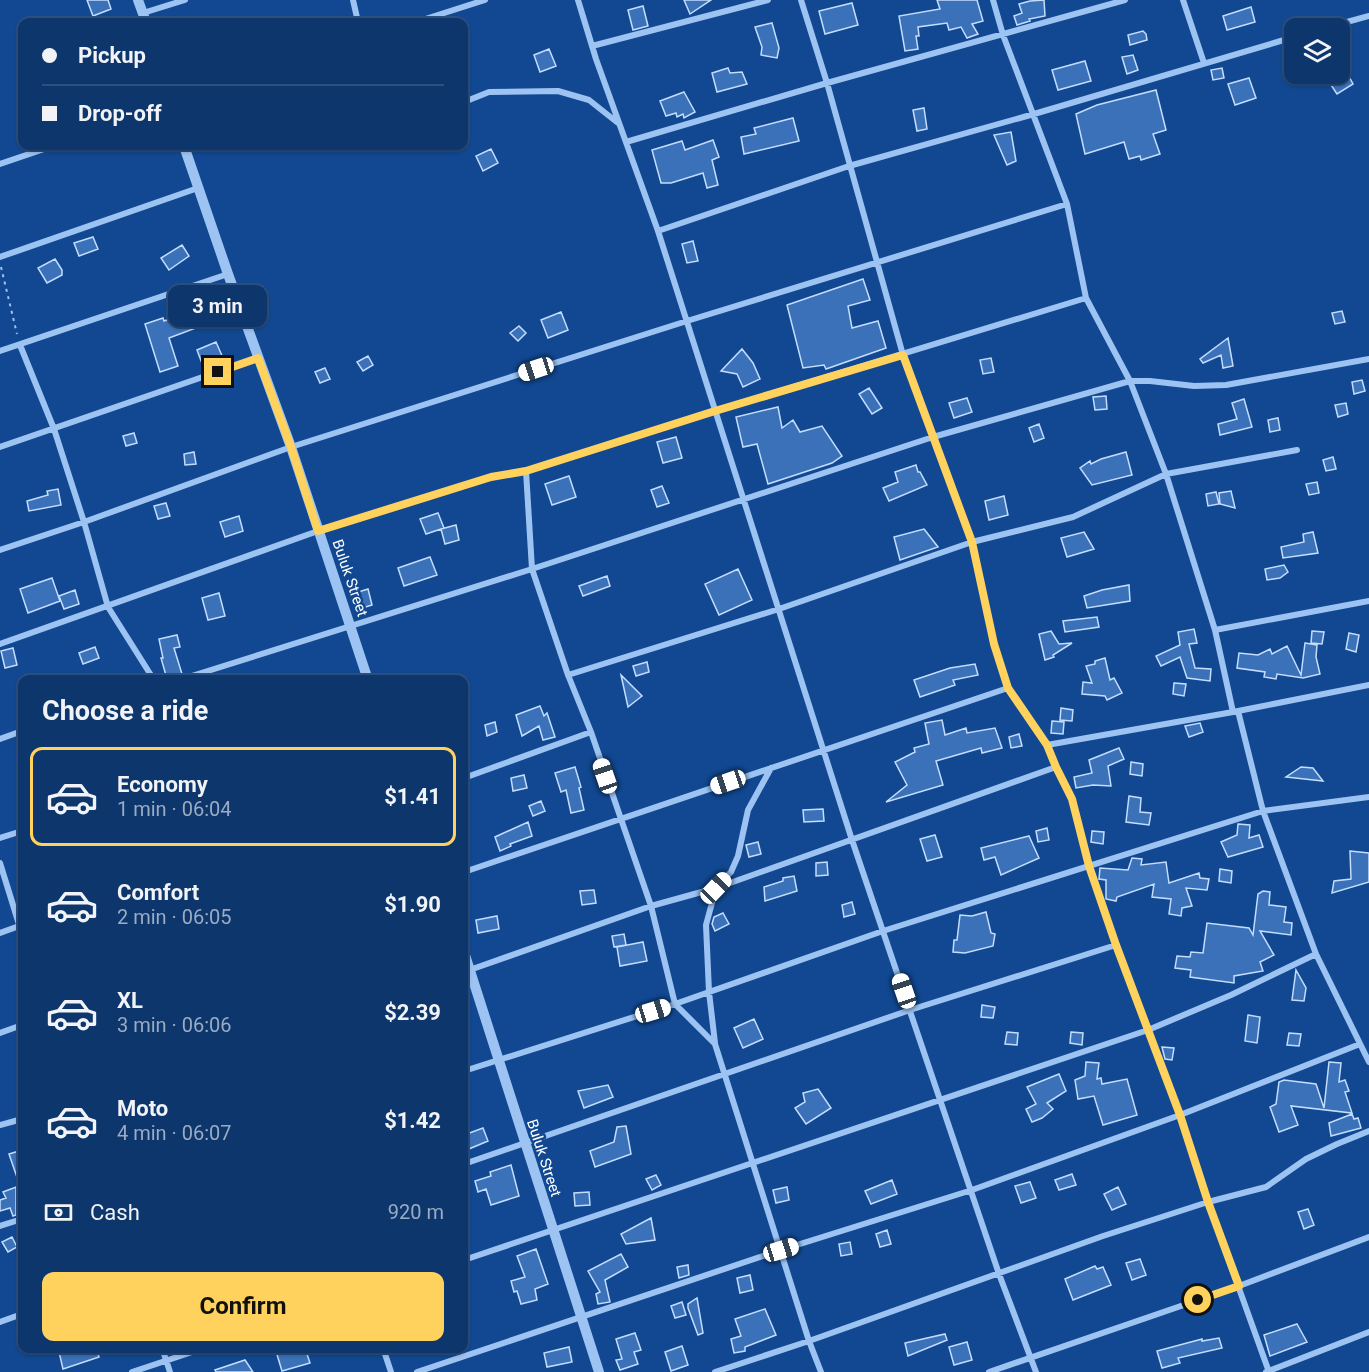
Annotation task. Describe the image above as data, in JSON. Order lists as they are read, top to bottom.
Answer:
{
  "streets": {
    "street": ["Buluk Street"]
  },
  "page": {
    "banner": ["Pickup", "Drop-off"],
    "bubble": "3 min",
    "heading": "Choose a ride",
    "list": [
      {
        "name": "Economy",
        "note": "1 min · 06:04",
        "value": "$1.41"
      },
      {
        "name": "Comfort",
        "note": "2 min · 06:05",
        "value": "$1.90"
      },
      {
        "name": "XL",
        "note": "3 min · 06:06",
        "value": "$2.39"
      },
      {
        "name": "Moto",
        "note": "4 min · 06:07",
        "value": "$1.42"
      }
    ],
    "pay": ["Cash", "920 m"],
    "buttons": "Confirm"
  }
}
